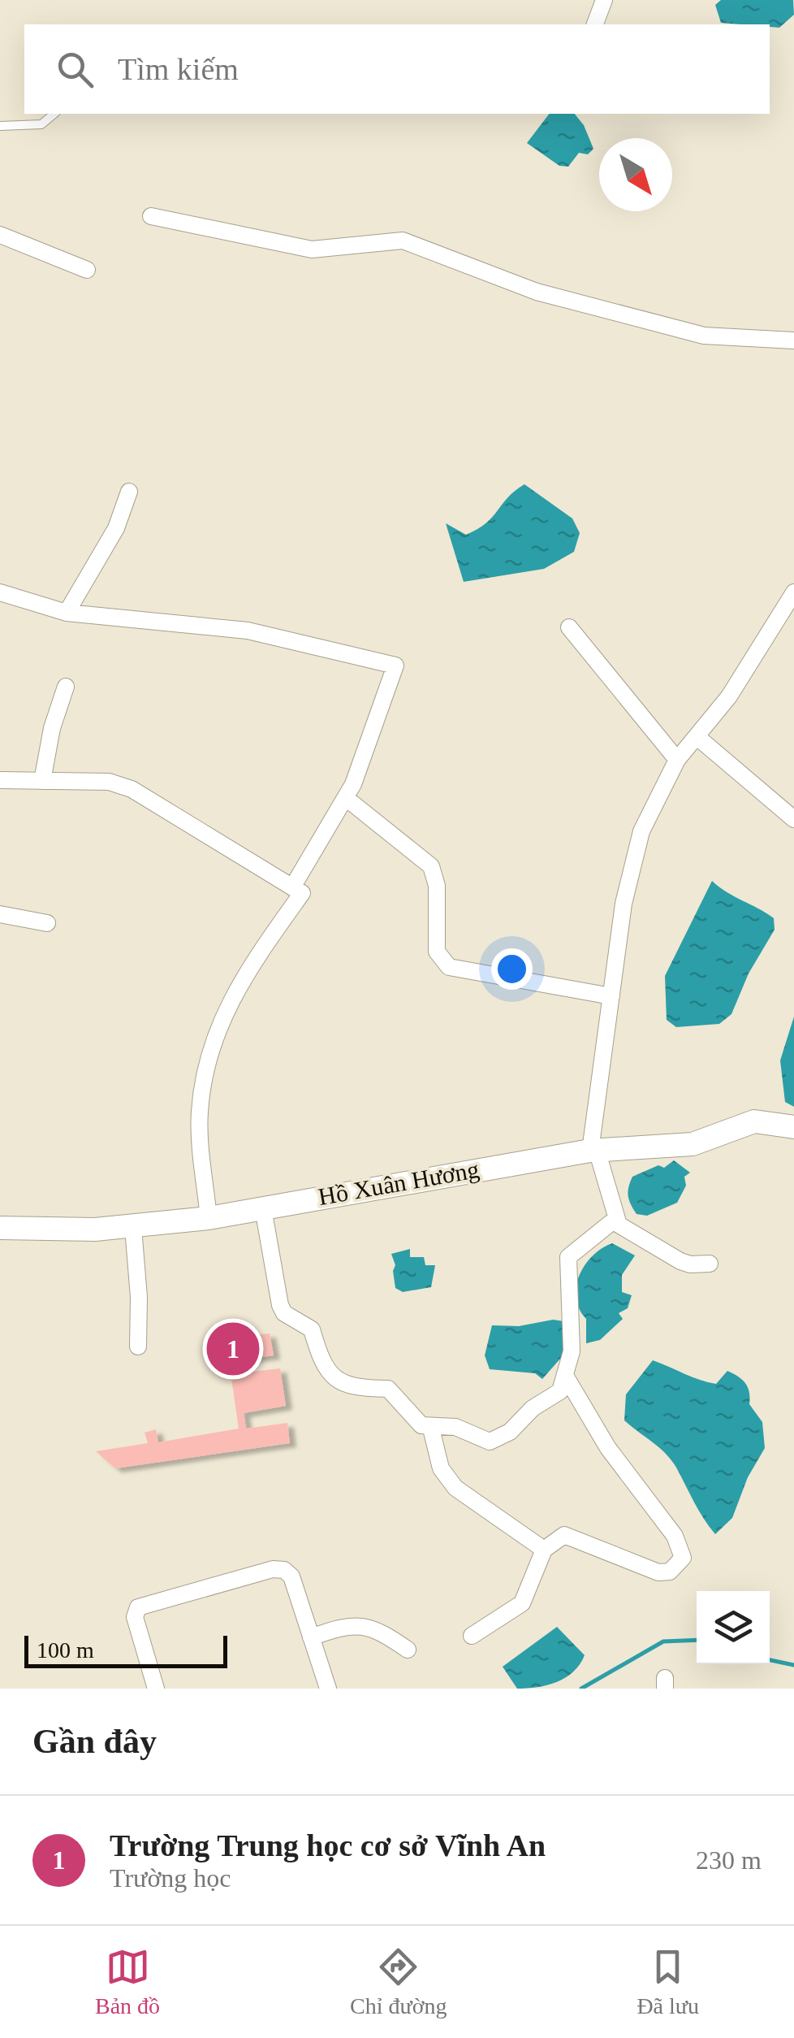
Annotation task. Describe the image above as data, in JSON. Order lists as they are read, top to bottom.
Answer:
{
  "streets": {
    "street": ["Hồ Xuân Hương"]
  },
  "scale_bar": "100 m",
  "north": "bottom right",
  "page": {
    "search": "Tìm kiếm",
    "pins": "1",
    "scale": "100 m",
    "heading": "Gần đây",
    "list": [
      {
        "mark": "1",
        "name": "Trường Trung học cơ sở Vĩnh An",
        "note": "Trường học",
        "value": "230 m"
      }
    ],
    "nav": ["Bản đồ", "Chỉ đường", "Đã lưu"]
  }
}
